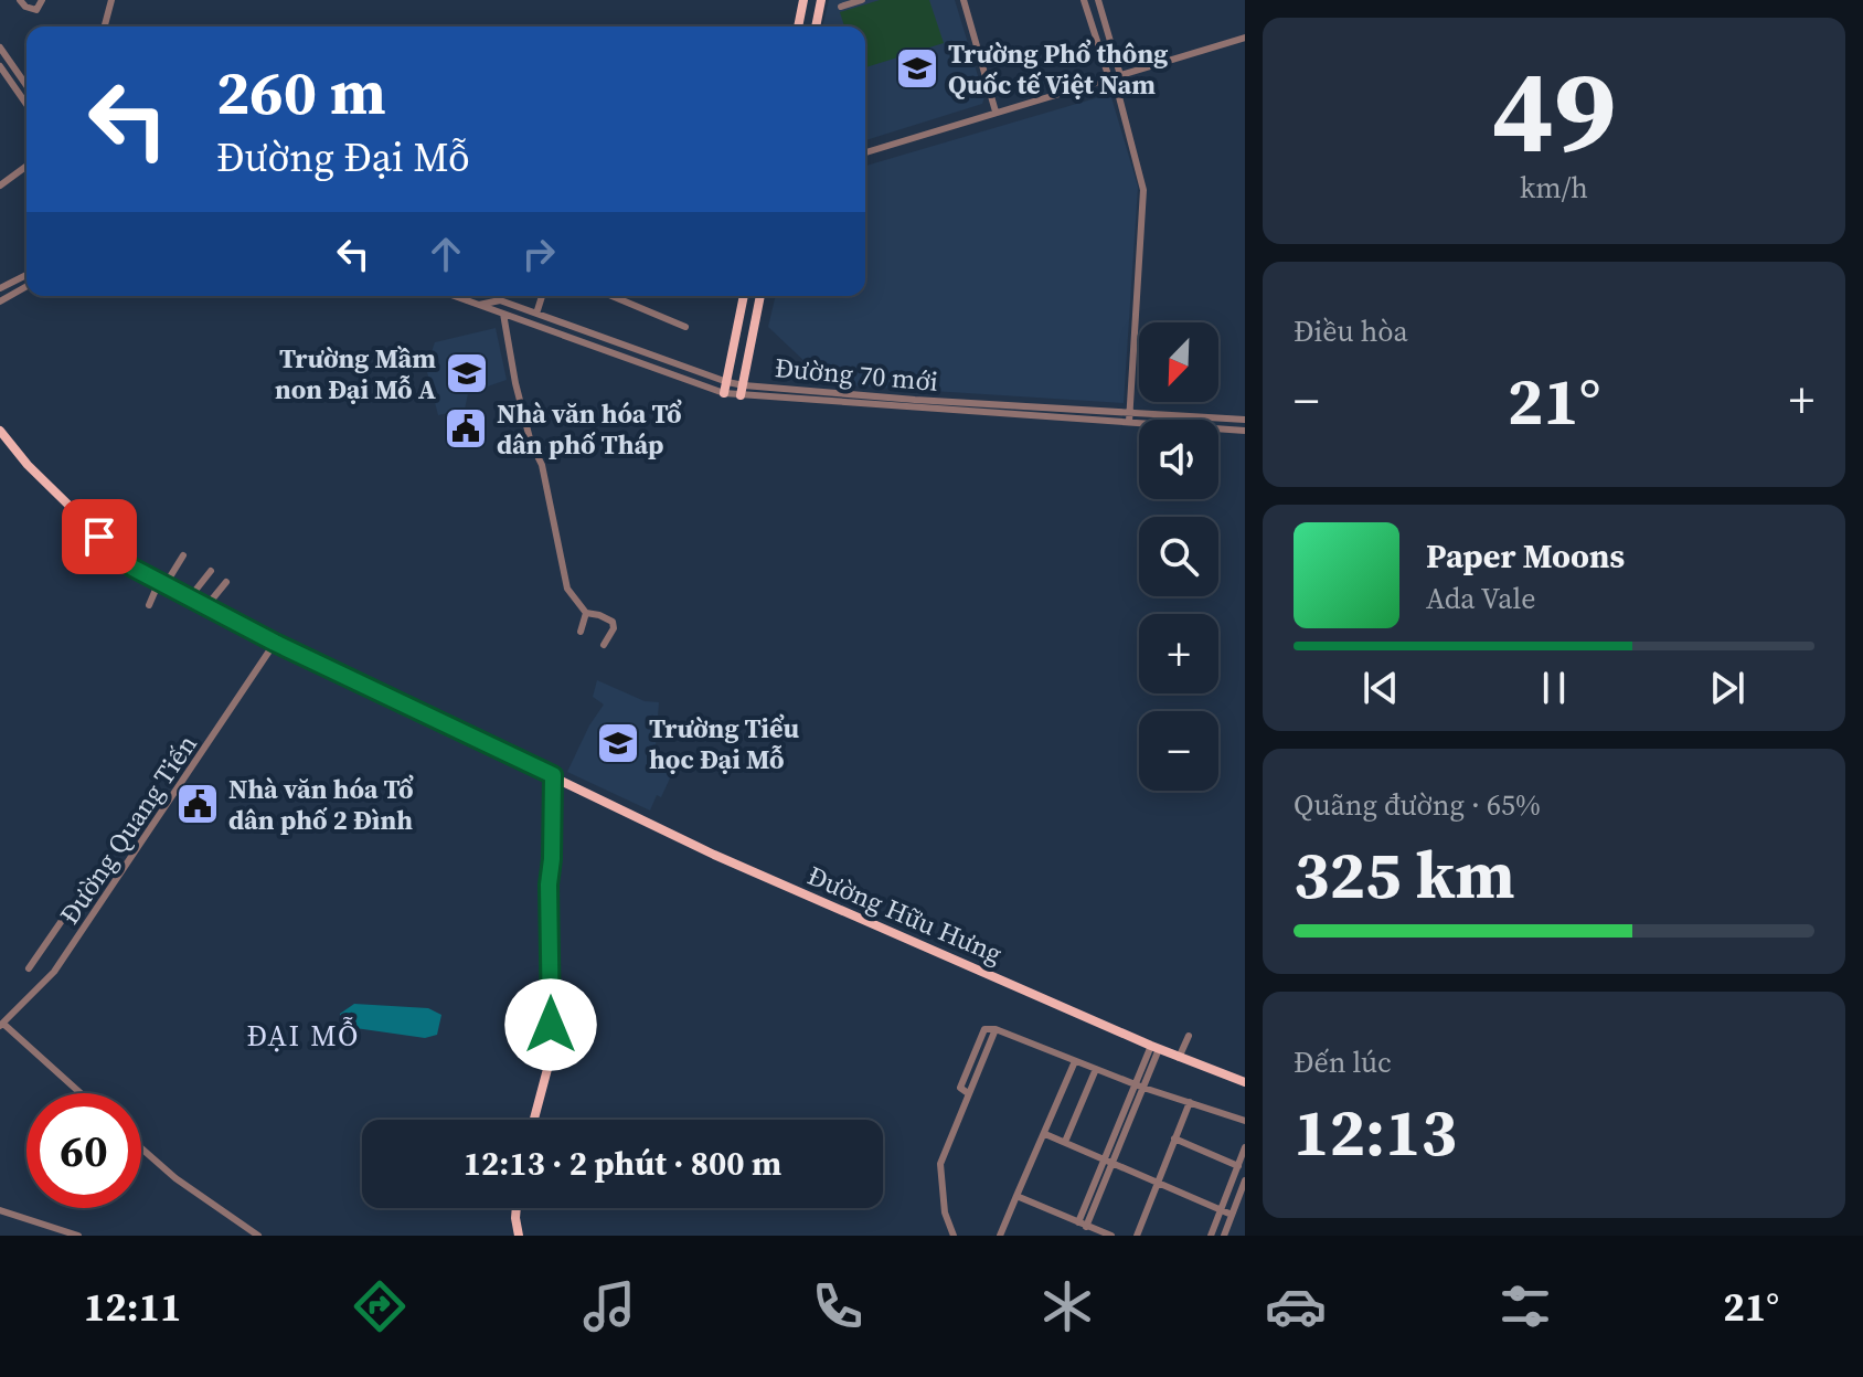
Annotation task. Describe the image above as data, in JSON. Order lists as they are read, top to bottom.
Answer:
{
  "streets": {
    "main road": ["Đường Hữu Hưng"],
    "street": ["Đường 70 mới", "Đường Quang Tiến"]
  },
  "crossings": [
    ["Đường Quang Tiến", "Đường Hữu Hưng"]
  ],
  "districts": ["ĐẠI MỖ"],
  "places": {
    "school or university": ["Trường Phổ thông Quốc tế Việt Nam", "Trường Mầm non Đại Mỗ A", "Trường Tiểu học Đại Mỗ"],
    "public building": ["Nhà văn hóa Tổ dân phố Tháp", "Nhà văn hóa Tổ dân phố 2 Đình"]
  },
  "north": "bottom left",
  "page": {
    "tile": [
      ["49", "km/h"],
      "Điều hòa",
      ["Quãng đường · 65%", "325 km"],
      ["Đến lúc", "12:13"]
    ],
    "turn": ["260 m", "Đường Đại Mỗ"],
    "map_buttons": ["+", "−"],
    "heat": ["−", "21°", "+"],
    "song": ["Paper Moons", "Ada Vale"],
    "limit": "60",
    "trip": "12:13 · 2 phút · 800 m",
    "tabs": ["12:11", "21°"]
  }
}
